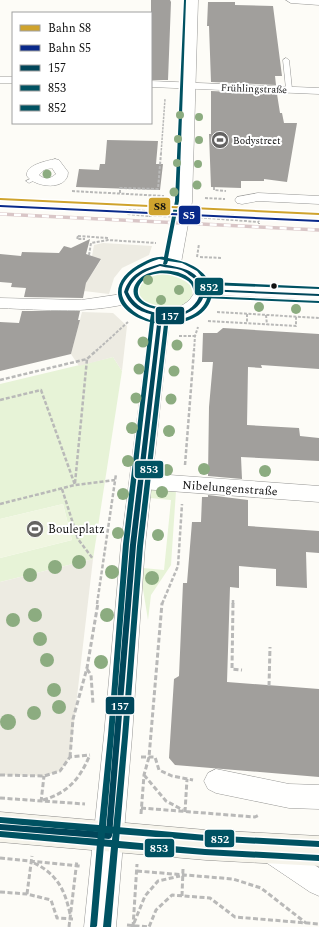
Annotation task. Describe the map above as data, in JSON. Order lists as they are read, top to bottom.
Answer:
{
  "streets": {
    "street": ["Frühlingstraße", "Nibelungenstraße"]
  },
  "places": {
    "sports": ["Bodystreet", "Bouleplatz"]
  },
  "lines": [
    "transit line 852",
    "rail line S8",
    "rail line S5",
    "transit line 157",
    "transit line 853"
  ],
  "legend": [
    "Bahn S8",
    "Bahn S5",
    "157",
    "853",
    "852"
  ]
}
